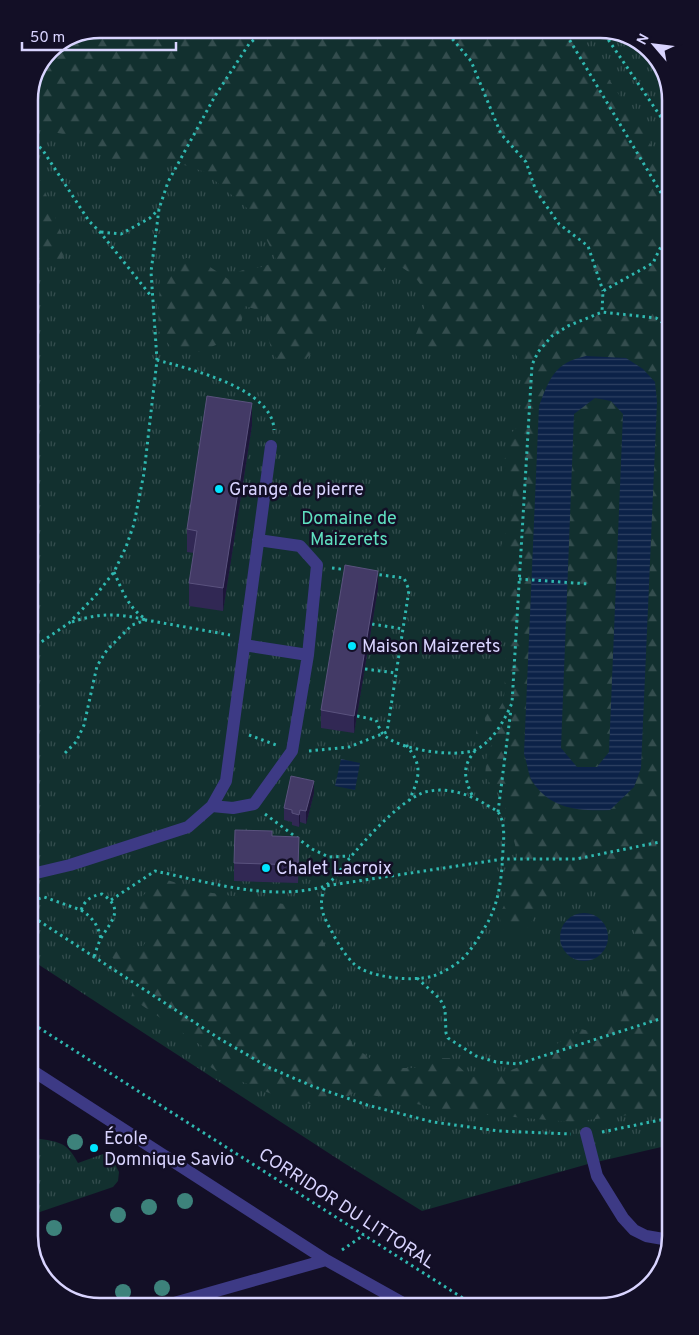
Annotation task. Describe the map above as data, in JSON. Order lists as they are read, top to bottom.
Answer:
{
  "streets": {
    "path": ["CORRIDOR DU LITTORAL"]
  },
  "parks": ["Domaine de Maizerets"],
  "places": [
    "Grange de pierre",
    "Maison Maizerets",
    "Chalet Lacroix",
    "École Domnique Savio"
  ],
  "scale_bar": "50 m",
  "north": "top left"
}
